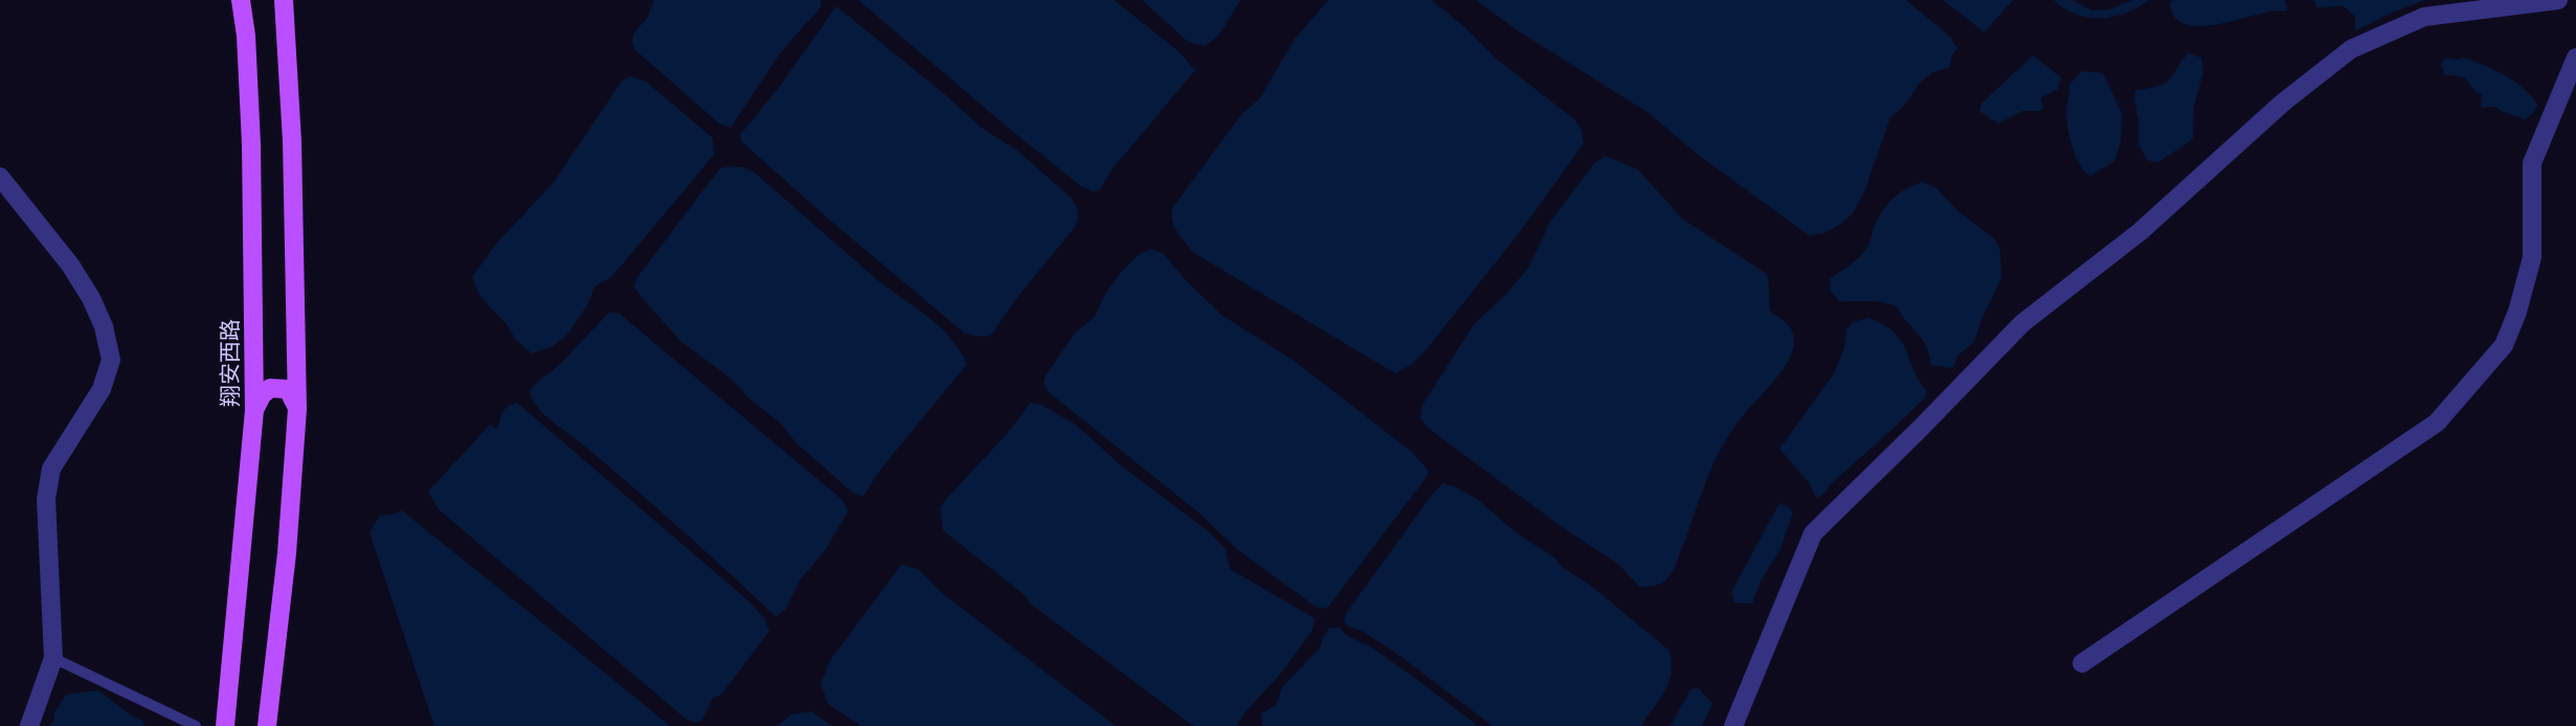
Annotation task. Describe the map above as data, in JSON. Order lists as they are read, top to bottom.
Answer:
{
  "streets": {
    "main road": ["翔安西路"]
  }
}
